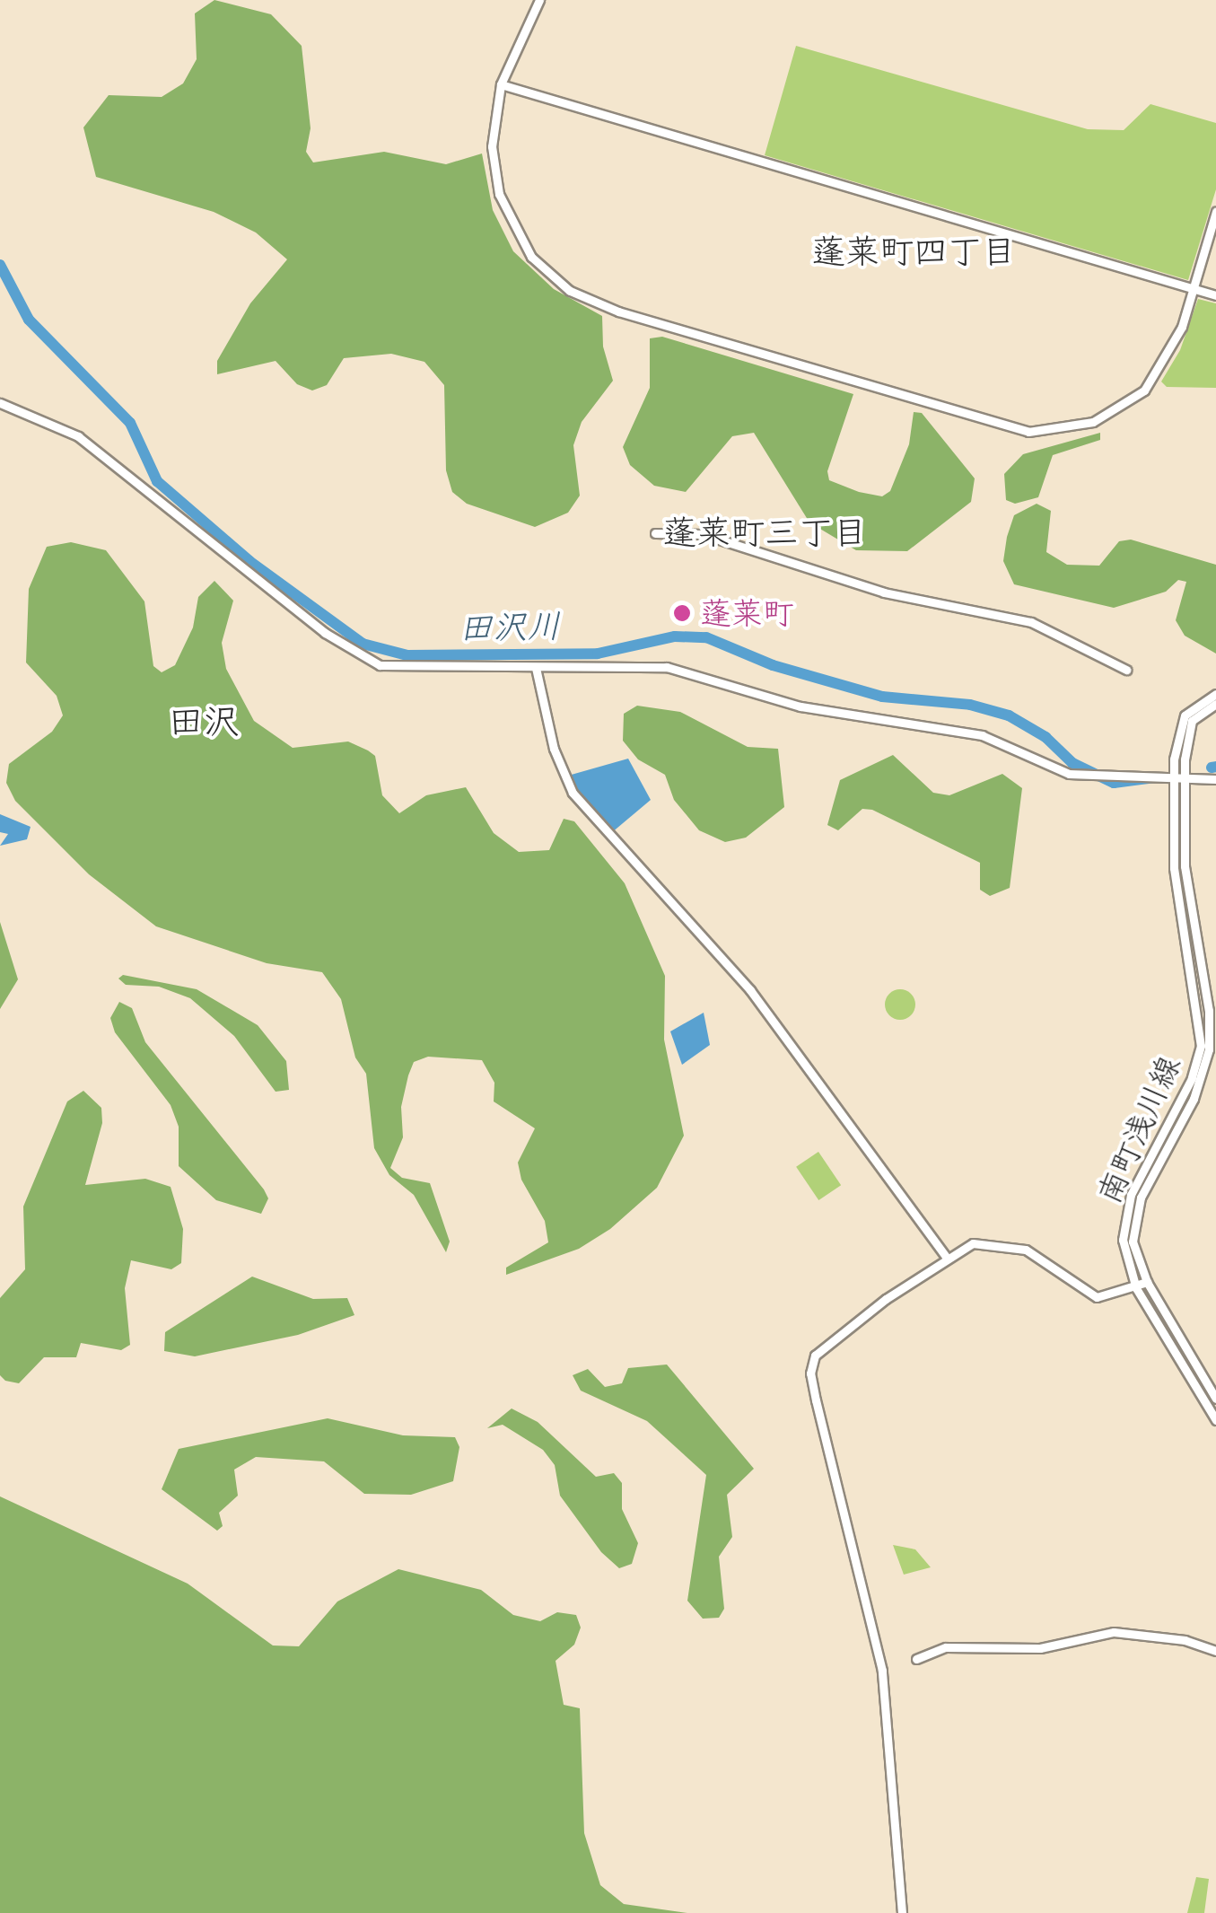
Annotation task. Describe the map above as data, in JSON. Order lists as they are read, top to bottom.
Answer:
{
  "streets": {
    "street": ["南町浅川線"]
  },
  "districts": ["蓬莱町四丁目", "蓬莱町三丁目", "田沢"],
  "water": ["田沢川"],
  "places": ["蓬莱町"]
}
